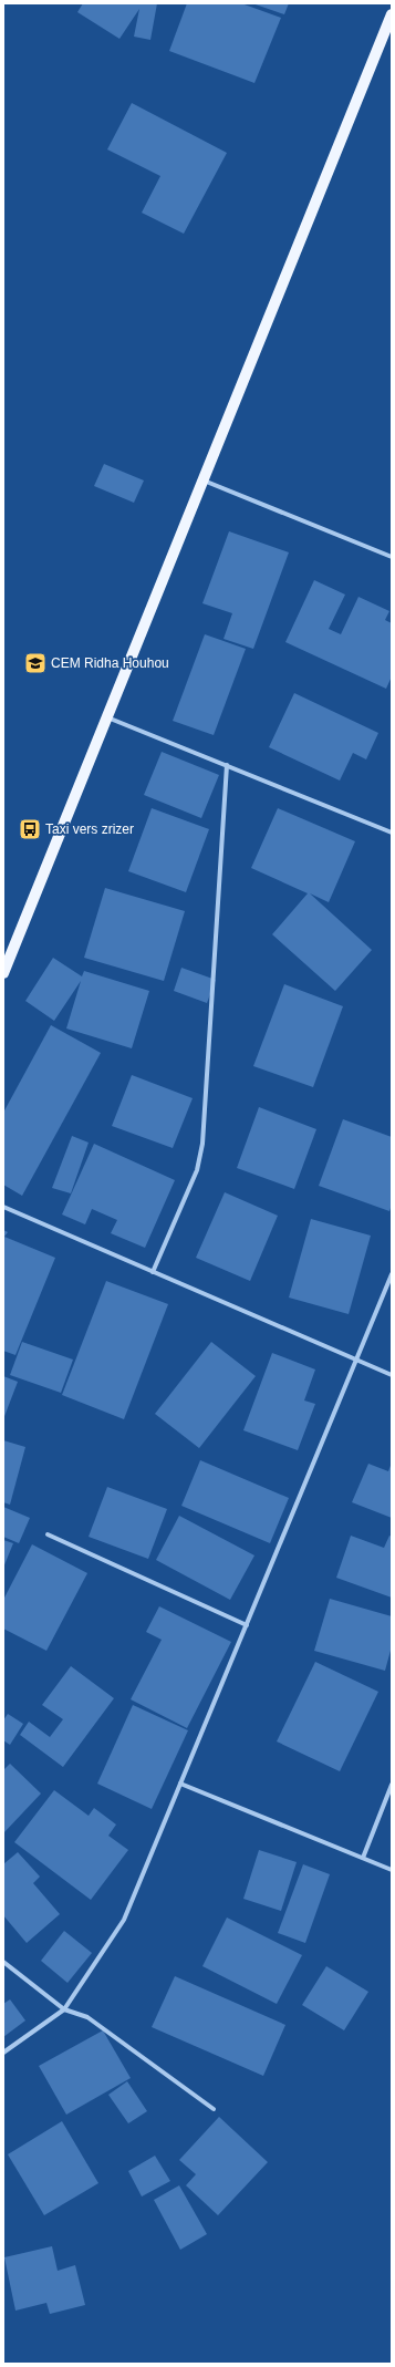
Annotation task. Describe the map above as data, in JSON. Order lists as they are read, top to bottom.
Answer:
{
  "places": {
    "school or university": ["CEM Ridha Houhou"],
    "bus stop": ["Taxi vers zrizer"]
  }
}
